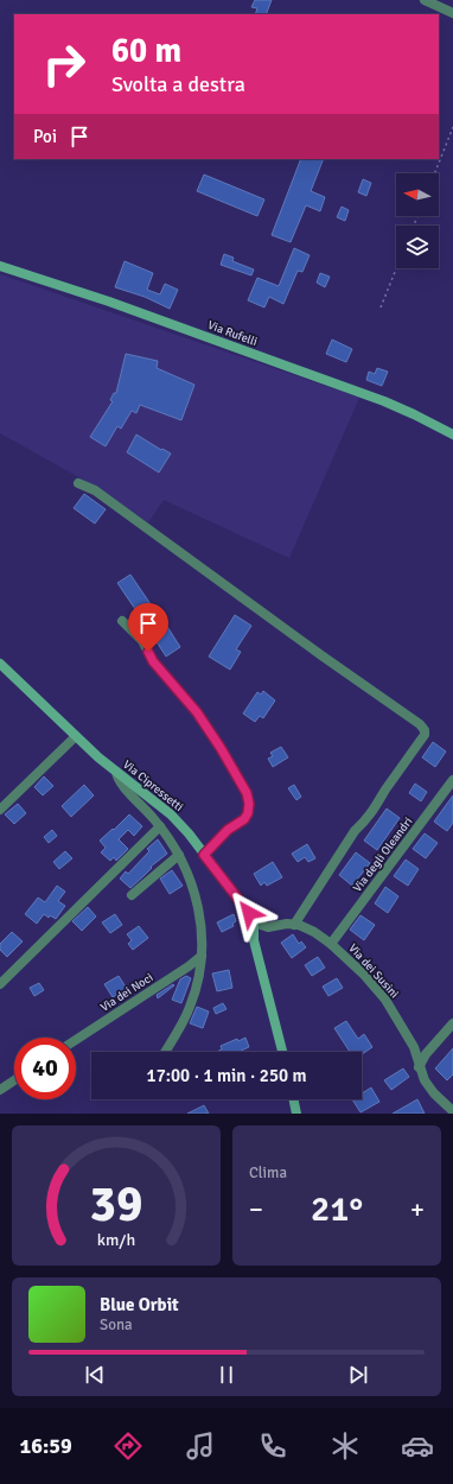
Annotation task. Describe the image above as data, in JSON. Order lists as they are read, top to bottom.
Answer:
{
  "streets": {
    "street": [
      "Via Rufelli",
      "Via Cipressetti",
      "Via degli Oleandri",
      "Via dei Susini",
      "Via dei Noci"
    ]
  },
  "crossings": [
    ["Via degli Oleandri", "Via dei Susini"]
  ],
  "north": "left",
  "page": {
    "turn": ["60 m", "Svolta a destra"],
    "then": "Poi",
    "limit": "40",
    "trip": "17:00 · 1 min · 250 m",
    "tile": "Clima",
    "heat": ["−", "21°", "+"],
    "song": ["Blue Orbit", "Sona"],
    "tabs": "16:59",
    "gauge": ["39", "km/h"]
  }
}
